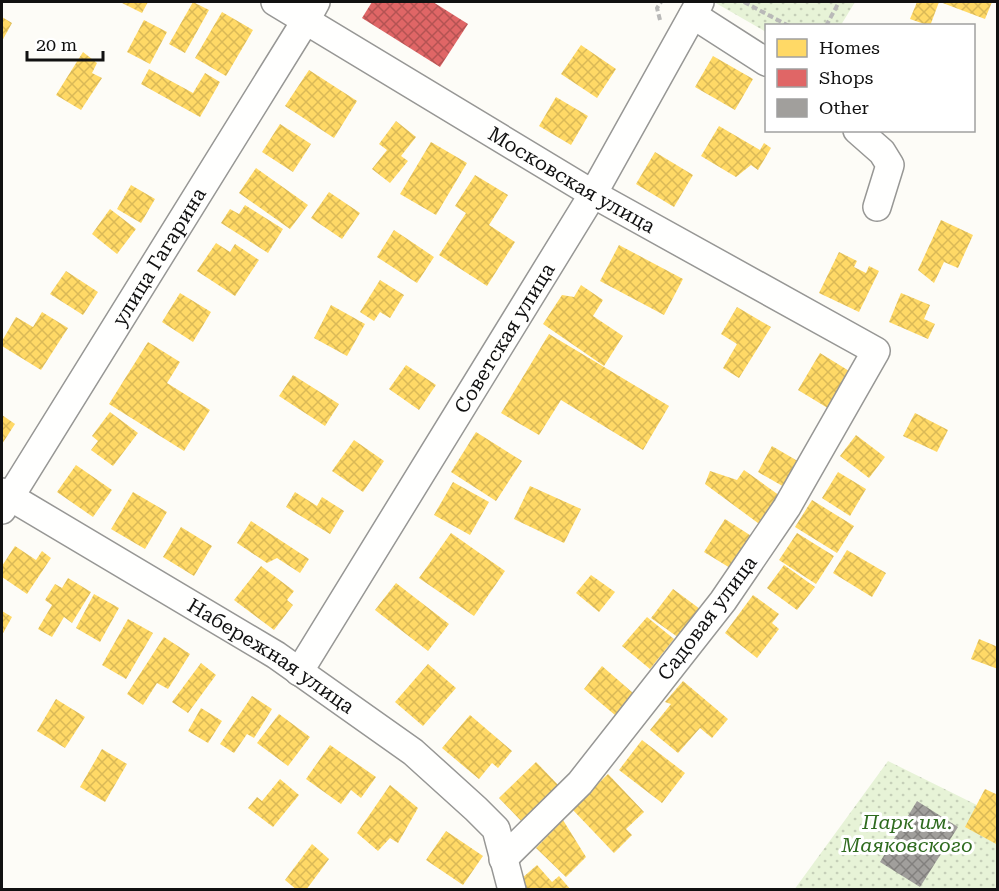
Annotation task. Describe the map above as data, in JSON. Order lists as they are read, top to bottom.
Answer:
{
  "streets": {
    "street": [
      "Московская улица",
      "улица Гагарина",
      "Советская улица",
      "Садовая улица",
      "Набережная улица"
    ]
  },
  "crossings": [
    ["Московская улица", "улица Гагарина"],
    ["Московская улица", "Советская улица"],
    ["Московская улица", "Садовая улица"],
    ["улица Гагарина", "Набережная улица"],
    ["Советская улица", "Набережная улица"],
    ["Садовая улица", "Набережная улица"]
  ],
  "parks": ["Парк им. Маяковского"],
  "legend": ["Homes", "Shops", "Other"],
  "scale_bar": "20 m"
}
